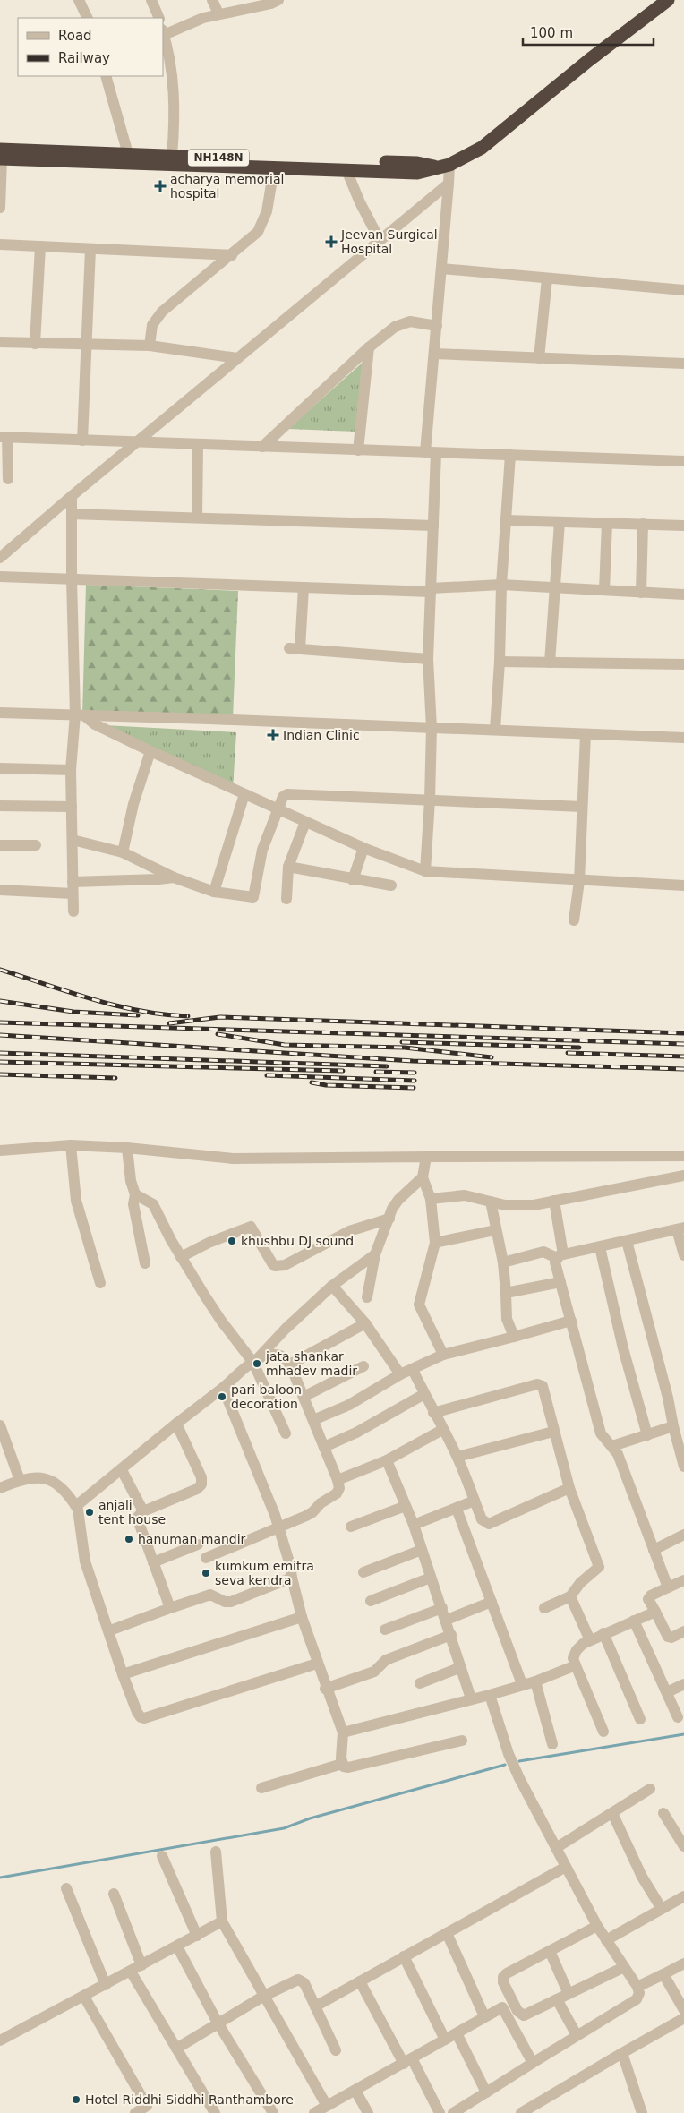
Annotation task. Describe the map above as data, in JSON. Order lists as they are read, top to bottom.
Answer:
{
  "streets": {
    "highway": ["NH148N"]
  },
  "places": {
    "health": ["acharya memorial hospital", "Jeevan Surgical Hospital", "Indian Clinic"],
    "other": [
      "khushbu DJ sound",
      "jata shankar mhadev madir",
      "pari baloon decoration",
      "anjali tent house",
      "hanuman mandir",
      "kumkum emitra seva kendra",
      "Hotel Riddhi Siddhi Ranthambore"
    ]
  },
  "legend": ["Road", "Railway"],
  "scale_bar": "100 m"
}
